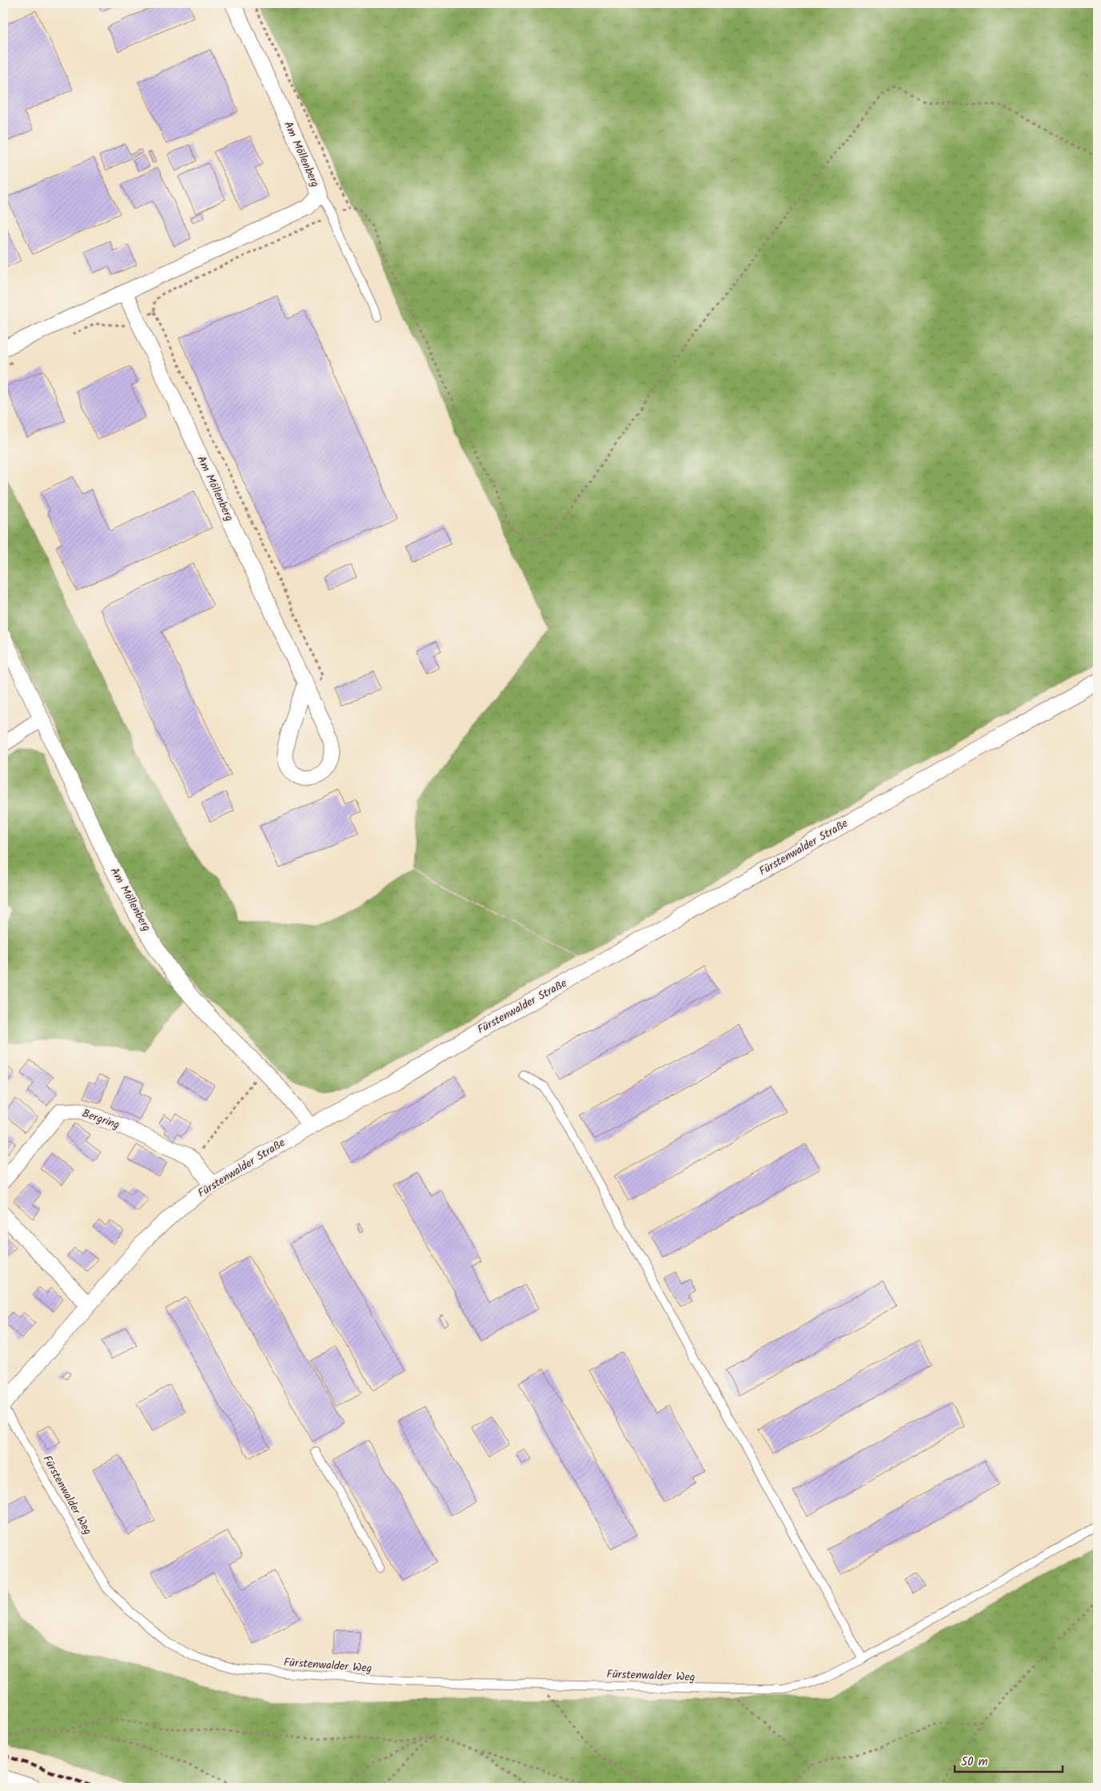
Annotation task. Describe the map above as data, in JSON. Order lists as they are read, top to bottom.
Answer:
{
  "streets": {
    "street": ["Am Möllenberg", "Fürstenwalder Straße", "Bergring"],
    "lane": ["Fürstenwalder Weg"]
  },
  "crossings": [
    ["Am Möllenberg", "Fürstenwalder Straße"],
    ["Fürstenwalder Straße", "Bergring"],
    ["Fürstenwalder Straße", "Fürstenwalder Weg"]
  ],
  "scale_bar": "50 m"
}
